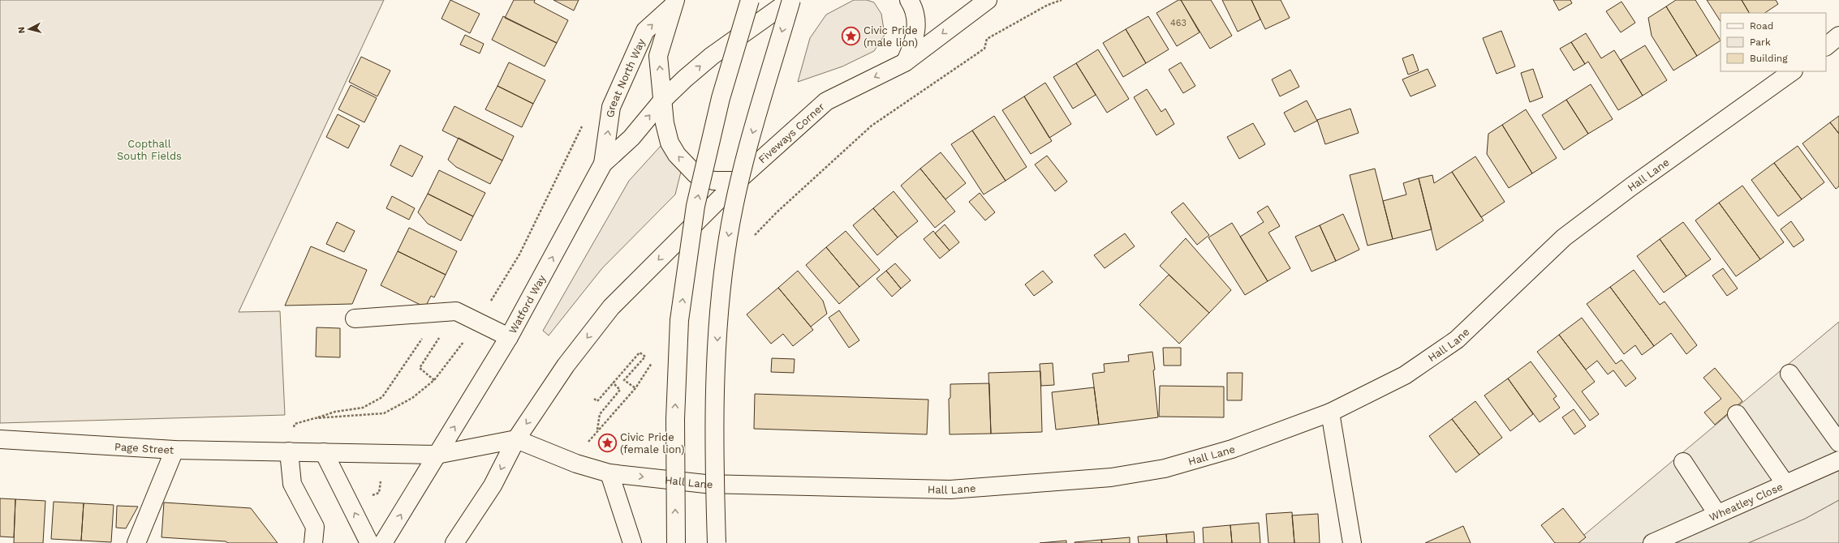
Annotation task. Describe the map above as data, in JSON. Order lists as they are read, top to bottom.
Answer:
{
  "streets": {
    "main road": [
      "Great North Way",
      "Fiveways Corner",
      "Hall Lane",
      "Watford Way",
      "Page Street",
      "Wheatley Close"
    ]
  },
  "crossings": [
    ["Great North Way", "Watford Way"],
    ["Hall Lane", "Page Street"],
    ["Watford Way", "Page Street"]
  ],
  "one_way": ["Fiveways Corner", "Hall Lane"],
  "parks": ["Copthall South Fields"],
  "places": {
    "place": ["Civic Pride (male lion)", "Civic Pride (female lion)"]
  },
  "house_numbers": ["463"],
  "legend": ["Road", "Park", "Building"],
  "north": "left"
}
